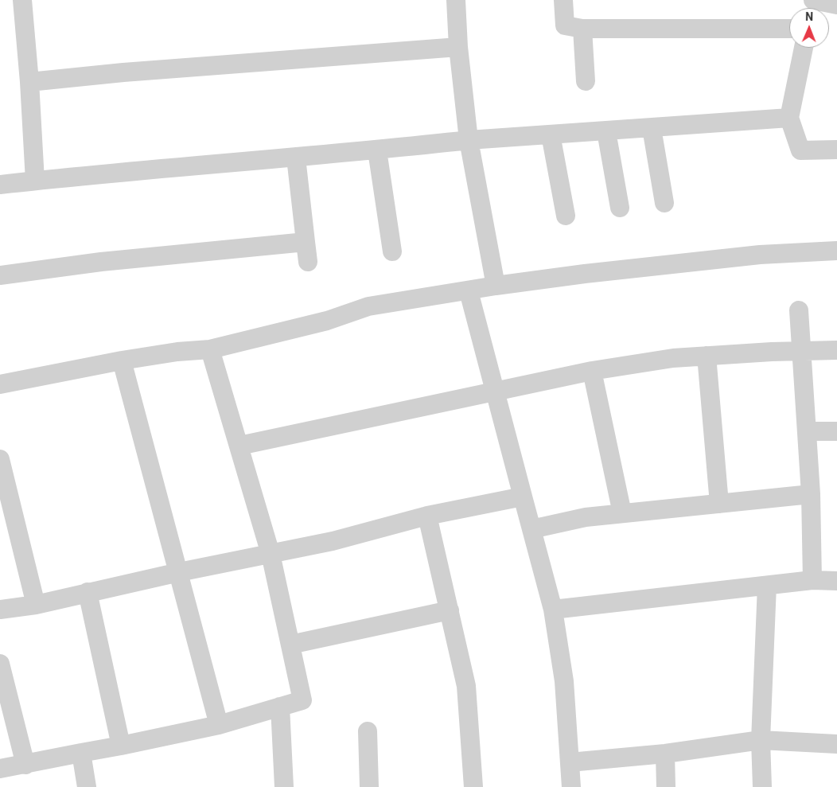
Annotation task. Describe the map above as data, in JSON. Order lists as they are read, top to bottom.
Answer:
{
  "north": "top"
}
